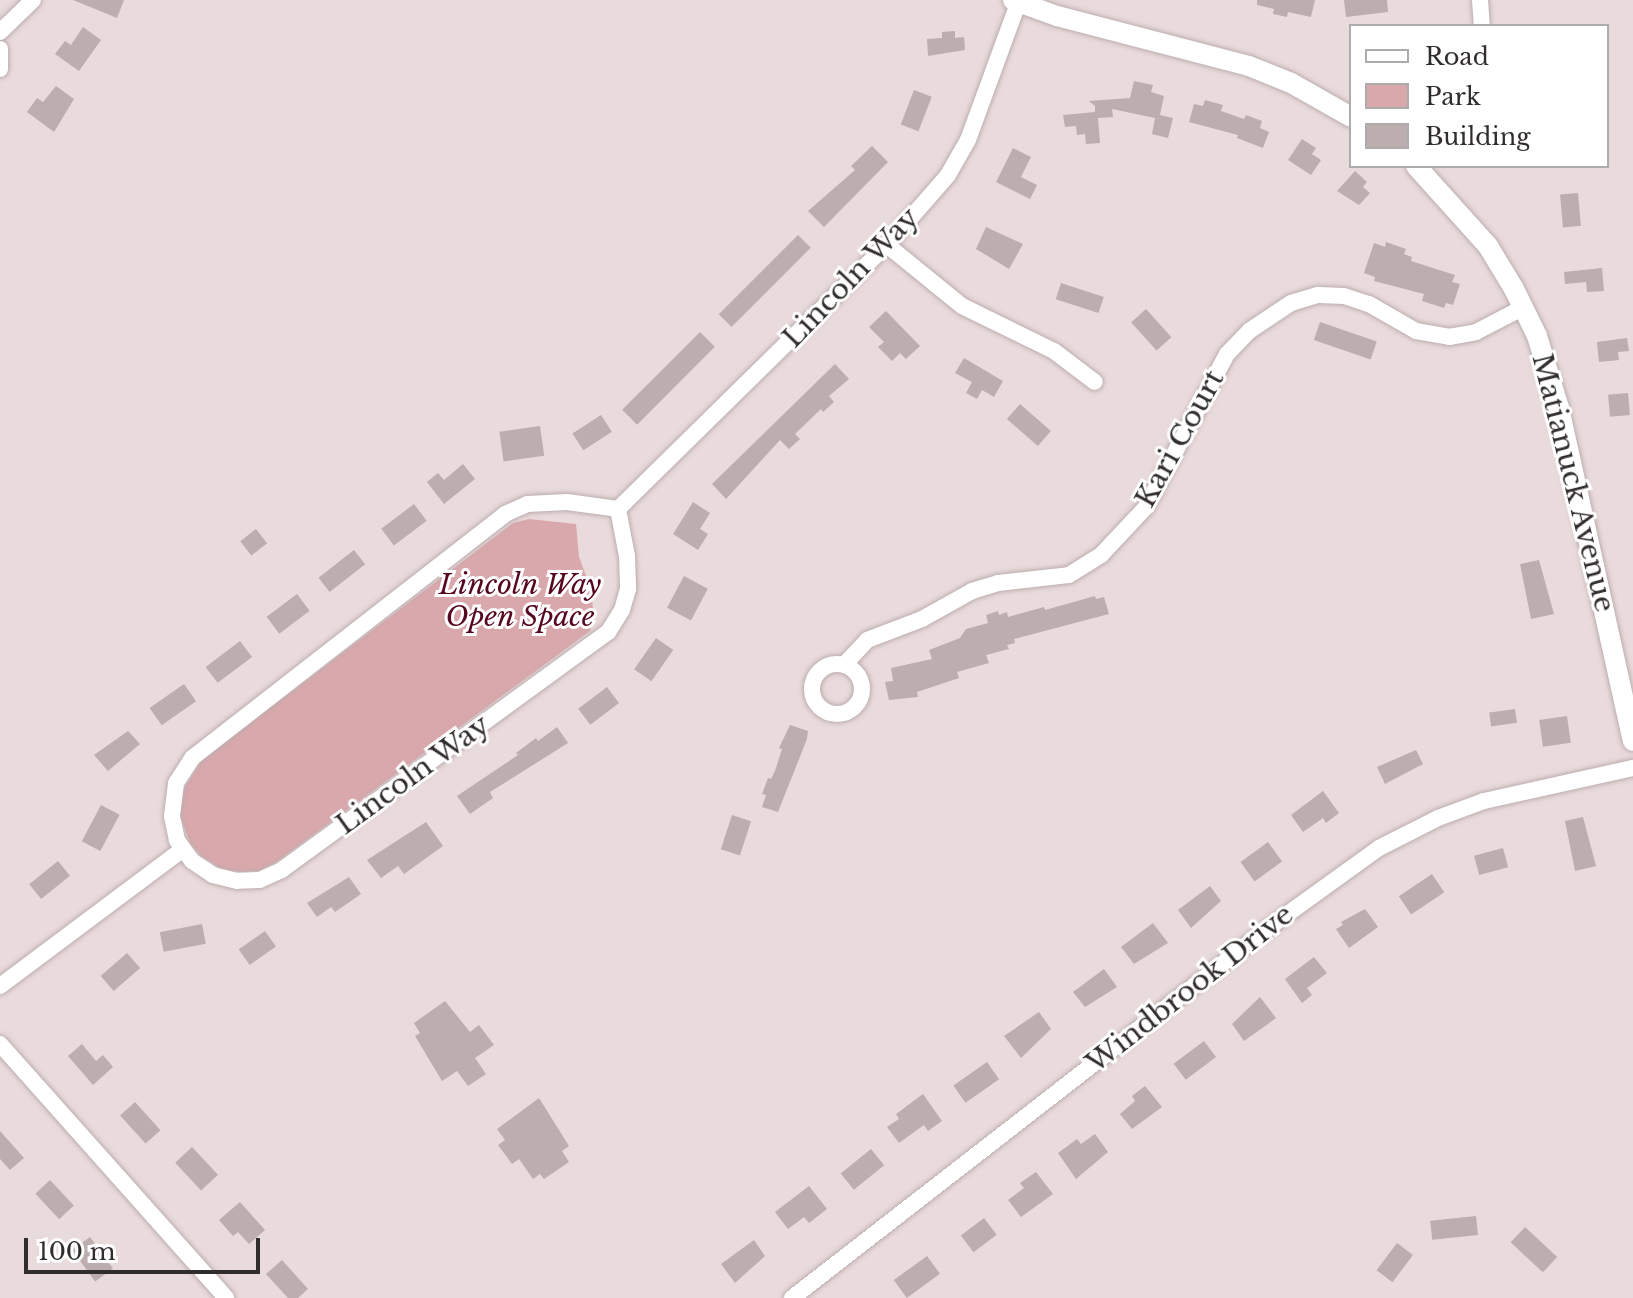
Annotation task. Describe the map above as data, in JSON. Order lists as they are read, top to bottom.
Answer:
{
  "streets": {
    "street": [
      "Lincoln Way",
      "Kari Court",
      "Matianuck Avenue",
      "Windbrook Drive"
    ]
  },
  "crossings": [
    ["Kari Court", "Matianuck Avenue"]
  ],
  "parks": ["Lincoln Way Open Space"],
  "legend": ["Road", "Park", "Building"],
  "scale_bar": "100 m"
}
